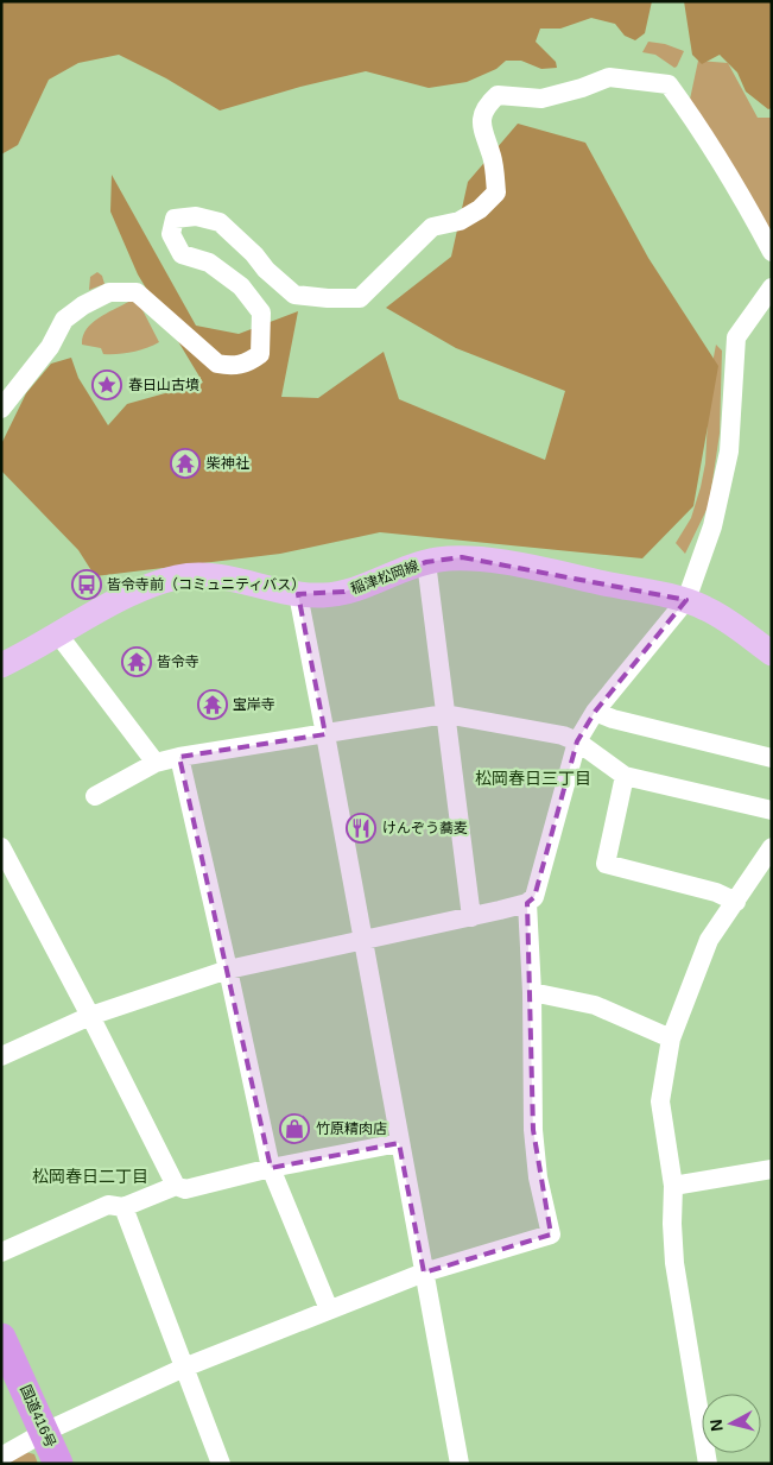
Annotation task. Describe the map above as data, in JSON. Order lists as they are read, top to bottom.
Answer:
{
  "streets": {
    "highway": ["国道416号"],
    "main road": ["稲津松岡線"]
  },
  "districts": ["松岡春日三丁目", "松岡春日二丁目"],
  "places": {
    "place": ["春日山古墳"],
    "temple": ["柴神社", "皆令寺", "宝岸寺"],
    "bus stop": ["皆令寺前（コミュニティバス）"],
    "restaurant": ["けんぞう蕎麦"],
    "shop": ["竹原精肉店"]
  },
  "north": "left"
}
